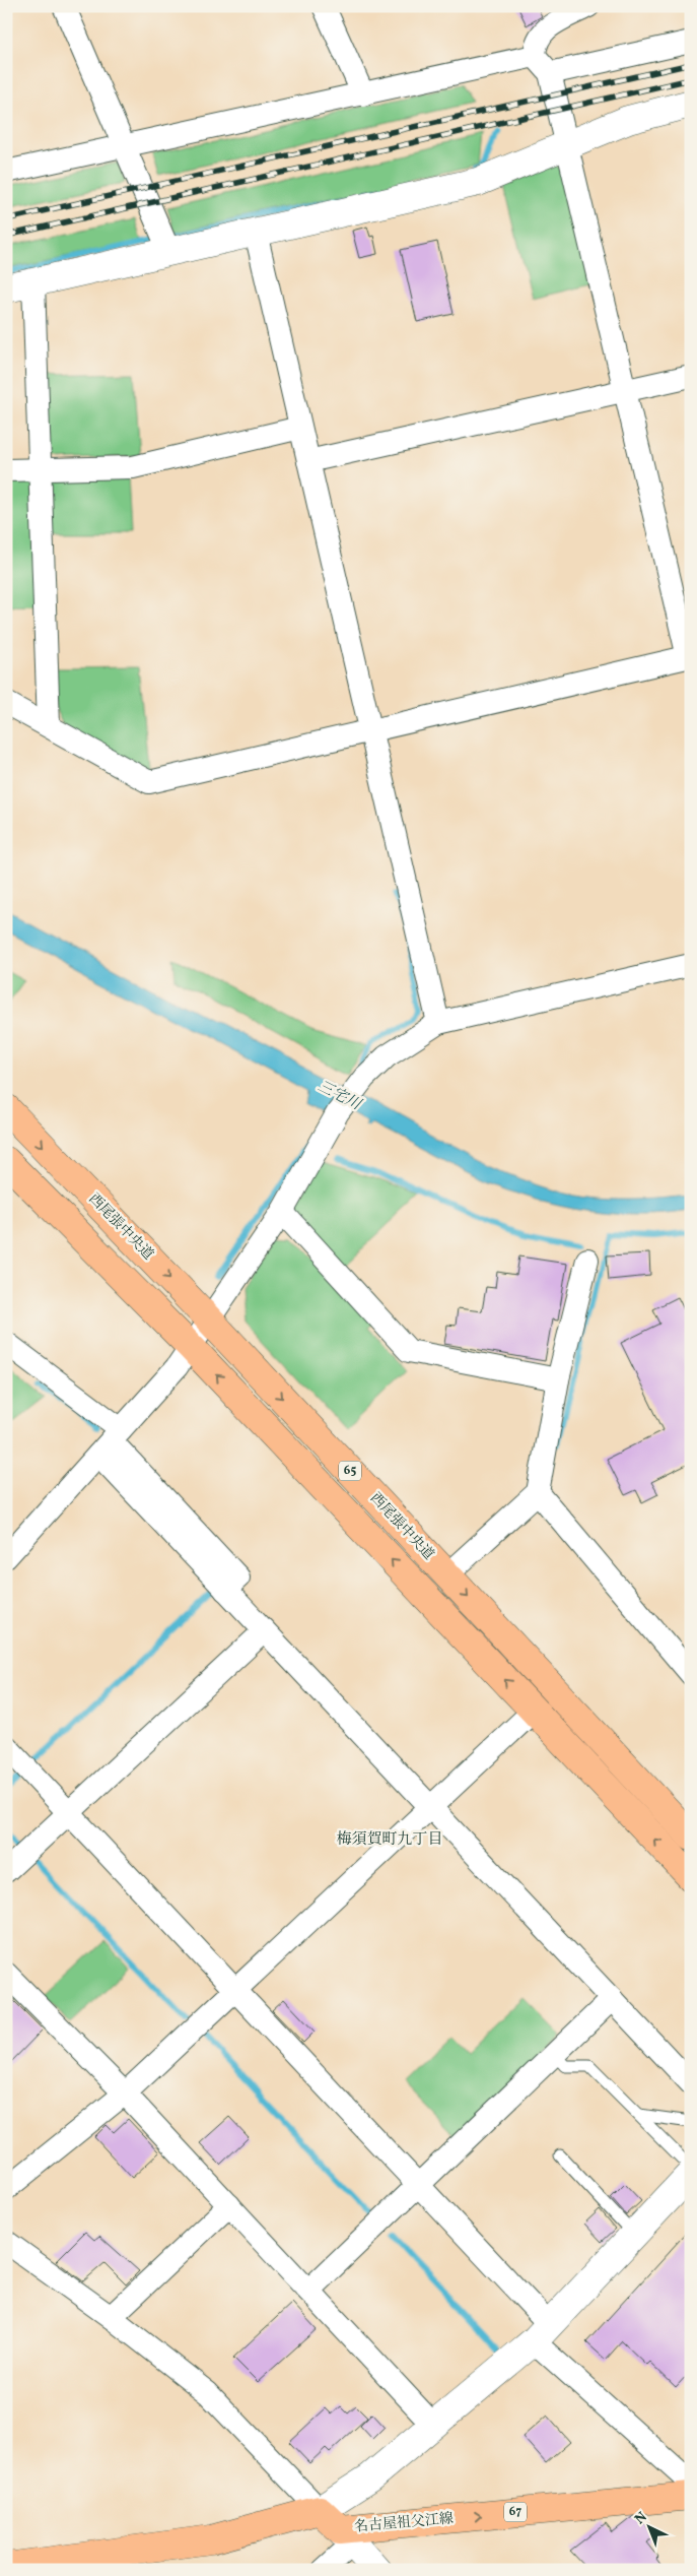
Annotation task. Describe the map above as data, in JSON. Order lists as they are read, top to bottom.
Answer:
{
  "streets": {
    "main road": [
      "西尾張中央道",
      "65",
      "67",
      "名古屋祖父江線"
    ]
  },
  "one_way": ["名古屋祖父江線"],
  "districts": ["梅須賀町九丁目"],
  "water": ["三宅川"],
  "north": "top left"
}
